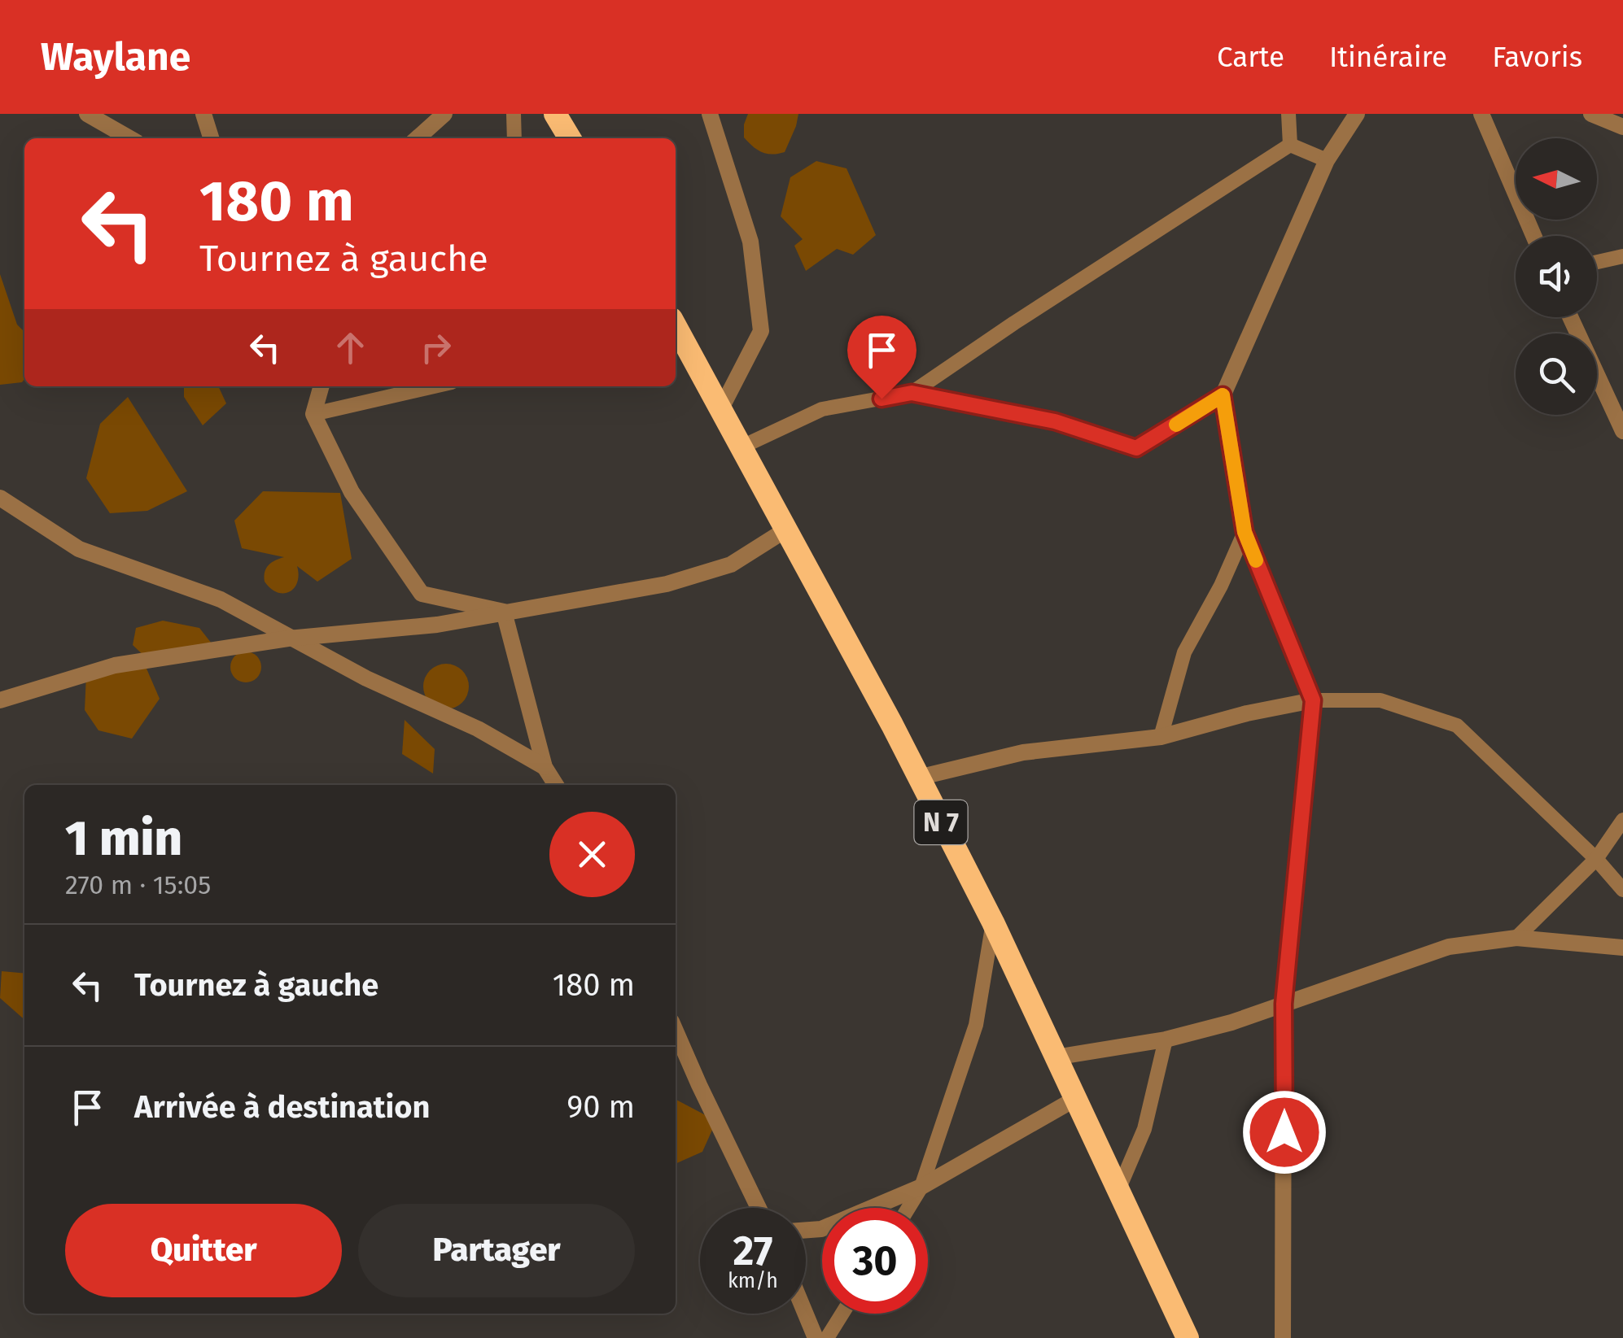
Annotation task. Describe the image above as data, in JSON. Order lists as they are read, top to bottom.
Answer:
{
  "streets": {
    "highway": ["N 7"]
  },
  "north": "left",
  "page": {
    "header": "Waylane",
    "nav": ["Carte", "Itinéraire", "Favoris"],
    "turn": ["180 m", "Tournez à gauche"],
    "heading": ["1 min", "270 m · 15:05"],
    "list": [
      {
        "name": "Tournez à gauche",
        "value": "180 m"
      },
      {
        "name": "Arrivée à destination",
        "value": "90 m"
      }
    ],
    "buttons": ["Quitter", "Partager"],
    "speed": "27 km/h",
    "limit": "30"
  }
}
